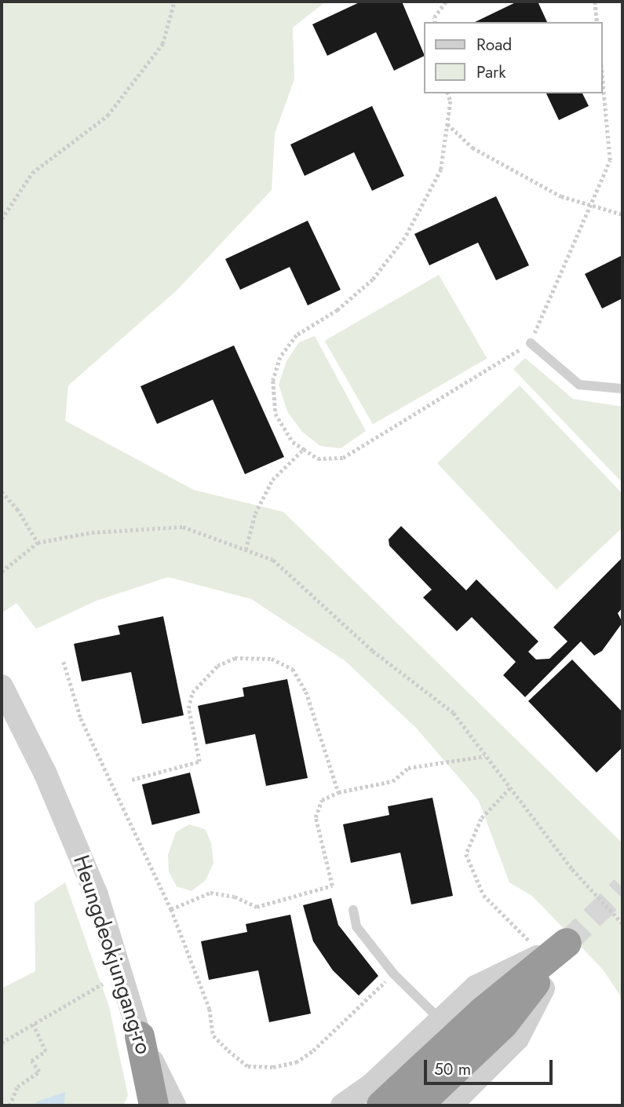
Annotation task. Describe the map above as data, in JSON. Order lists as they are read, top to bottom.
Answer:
{
  "streets": {
    "street": ["Heungdeokjungang-ro"]
  },
  "legend": ["Road", "Park"],
  "scale_bar": "50 m"
}
